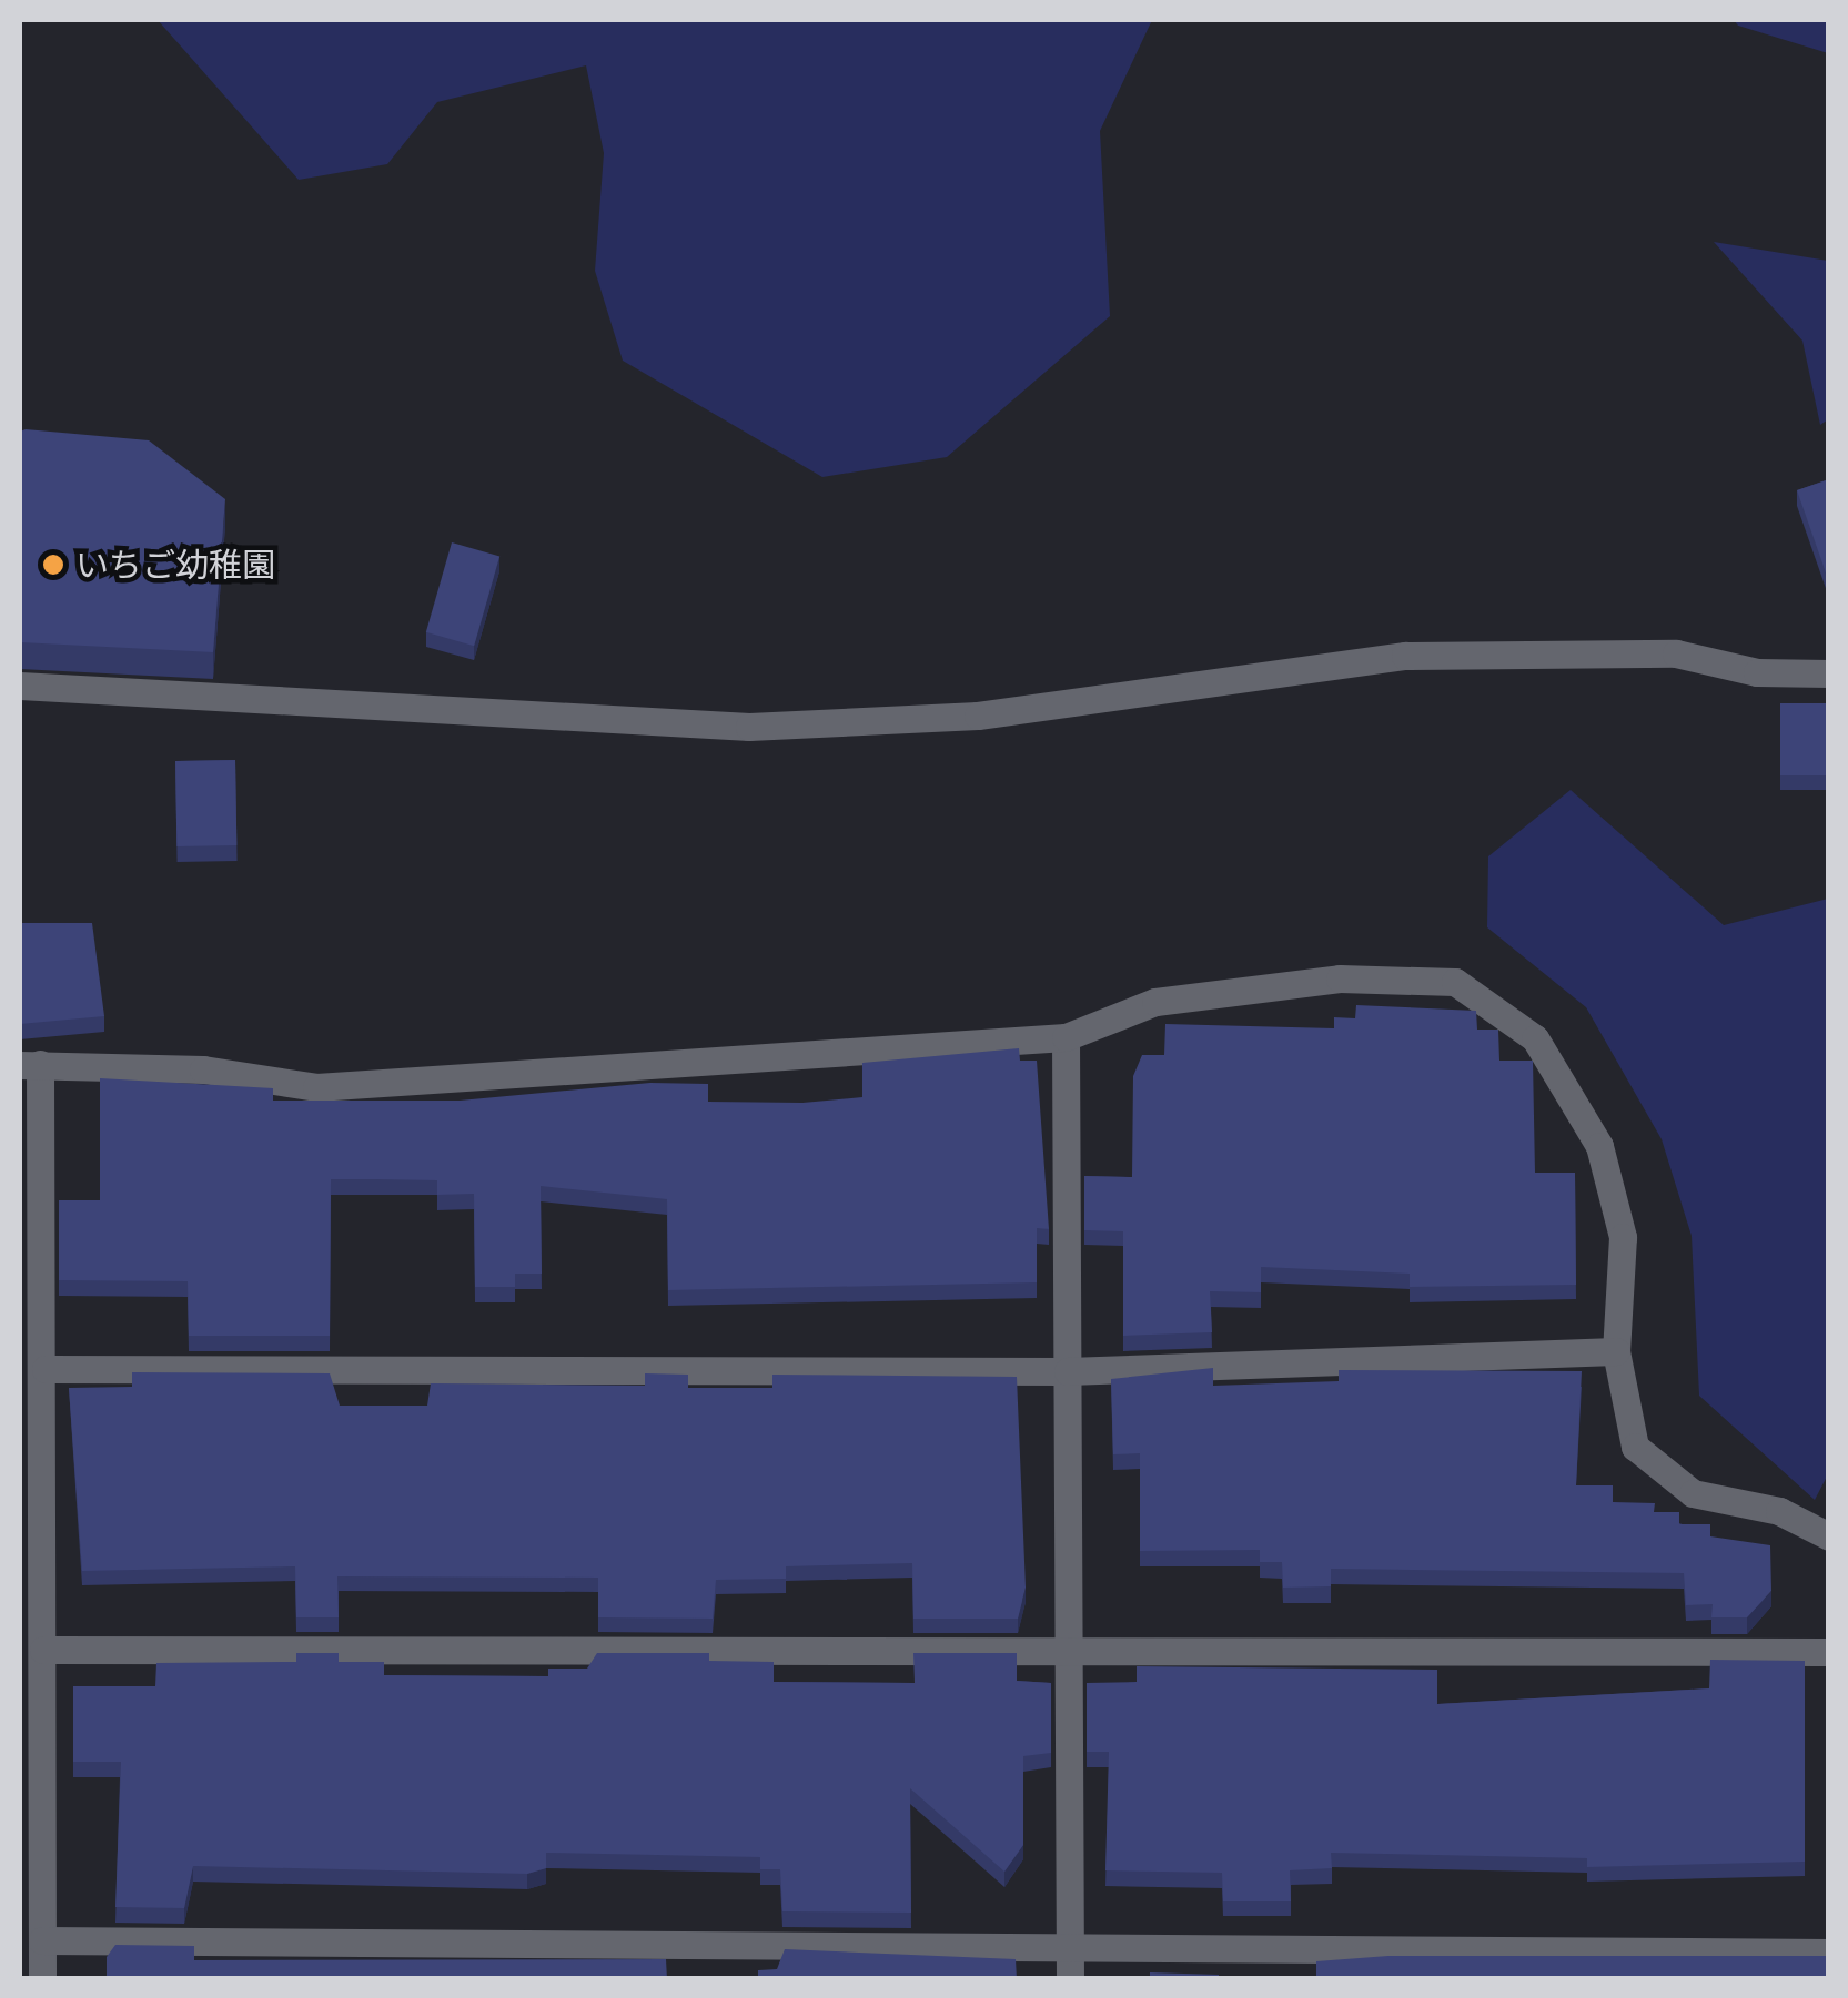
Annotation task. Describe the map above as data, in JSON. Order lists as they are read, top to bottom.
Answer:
{
  "places": ["いちご幼稚園"]
}
